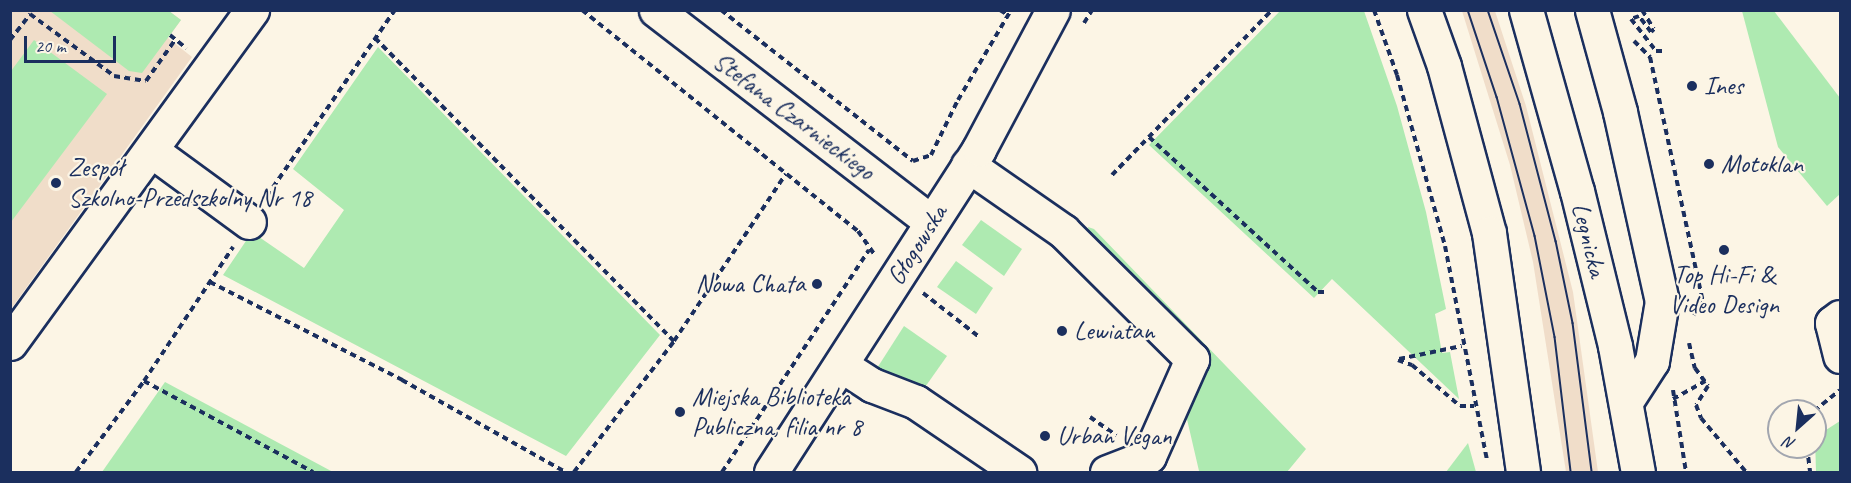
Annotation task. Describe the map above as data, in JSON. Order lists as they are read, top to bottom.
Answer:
{
  "streets": {
    "street": ["Stefana Czarnieckiego", "Legnicka", "Głogowska"]
  },
  "crossings": [
    ["Stefana Czarnieckiego", "Głogowska"]
  ],
  "places": [
    "Ines",
    "Motoklan",
    "Zespół Szkolno-Przedszkolny Nr 18",
    "Top Hi-Fi & Video Design",
    "Nowa Chata",
    "Lewiatan",
    "Miejska Biblioteka Publiczna, filia nr 8",
    "Urban Vegan"
  ],
  "scale_bar": "20 m",
  "north": "bottom left"
}
